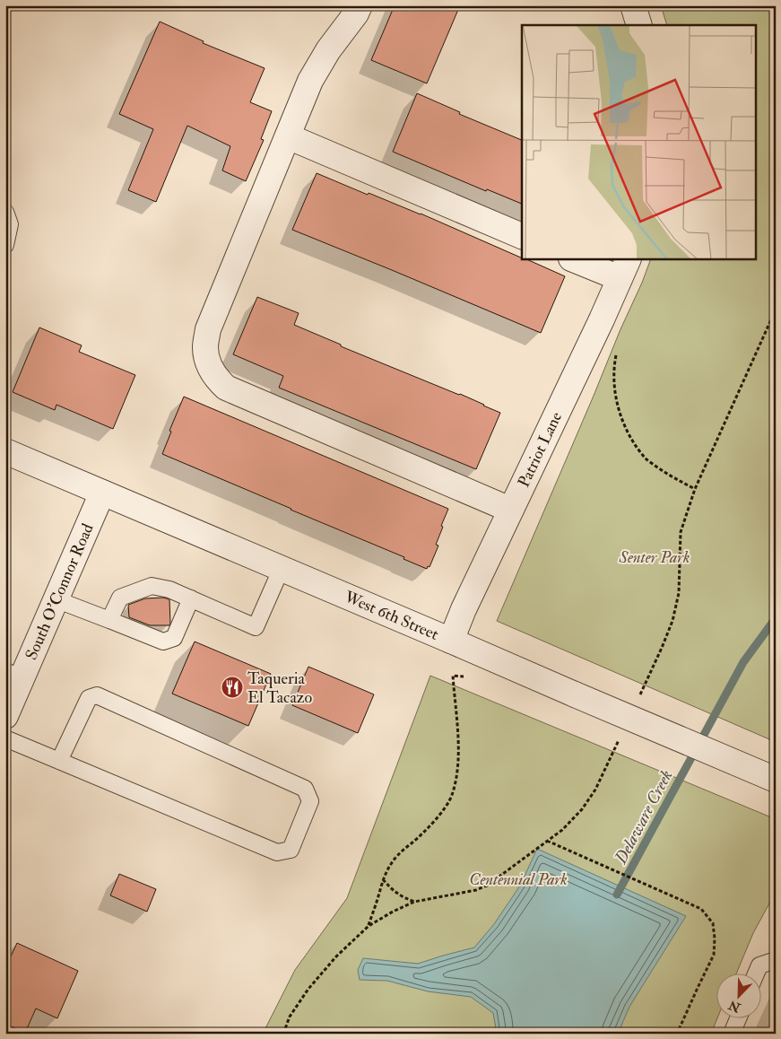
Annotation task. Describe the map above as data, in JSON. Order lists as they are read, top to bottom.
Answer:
{
  "streets": {
    "street": ["Patriot Lane", "South O'Connor Road", "West 6th Street"]
  },
  "crossings": [
    ["Patriot Lane", "West 6th Street"],
    ["South O'Connor Road", "West 6th Street"]
  ],
  "water": ["Delaware Creek"],
  "parks": ["Senter Park", "Centennial Park"],
  "places": {
    "restaurant": ["Taqueria El Tacazo"]
  },
  "north": "bottom left"
}
